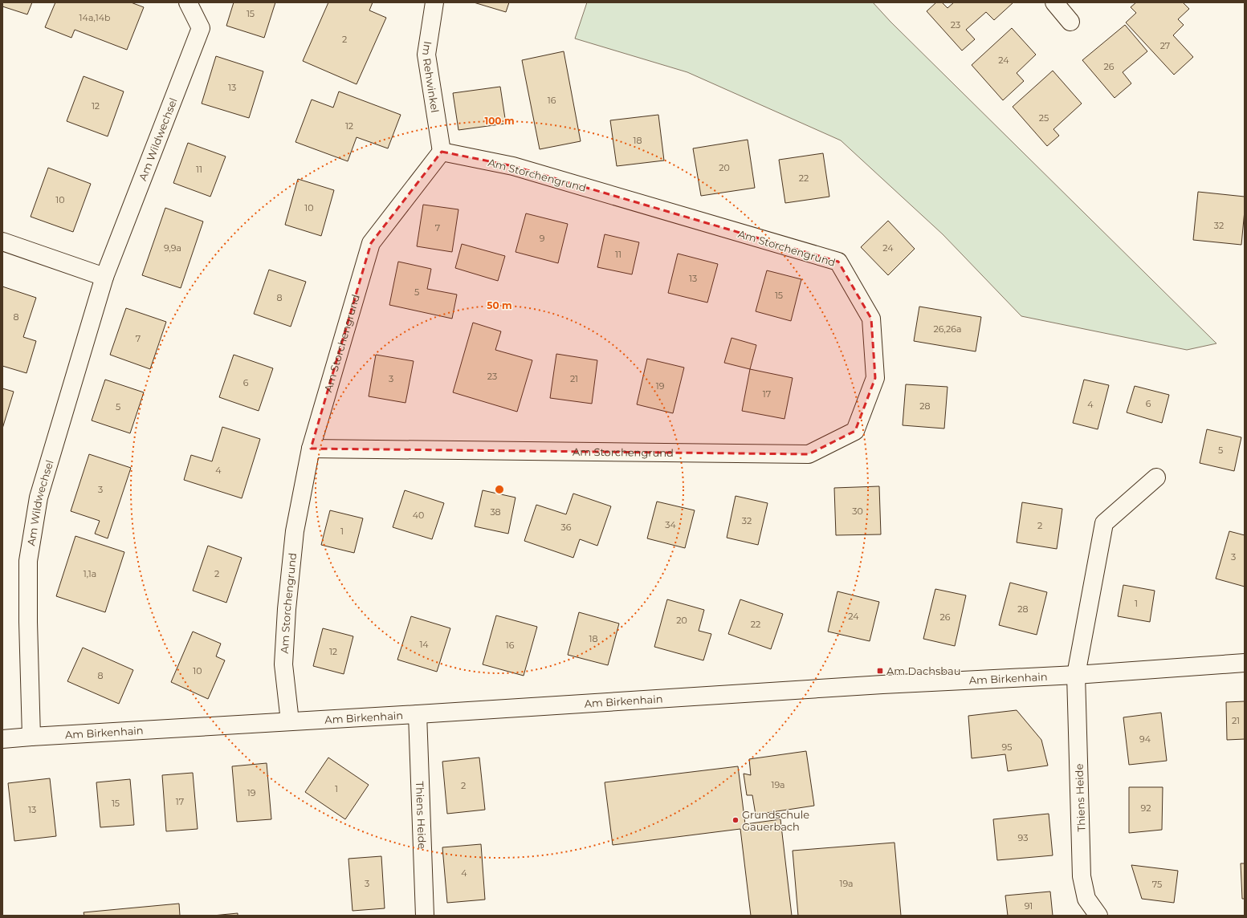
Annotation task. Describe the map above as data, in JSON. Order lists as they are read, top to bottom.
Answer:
{
  "streets": {
    "street": [
      "Im Rehwinkel",
      "Am Wildwechsel",
      "Am Storchengrund",
      "Am Birkenhain",
      "Thiens Heide"
    ]
  },
  "crossings": [
    ["Im Rehwinkel", "Am Storchengrund"],
    ["Am Wildwechsel", "Am Birkenhain"],
    ["Am Storchengrund", "Am Birkenhain"],
    ["Am Birkenhain", "Thiens Heide"]
  ],
  "places": {
    "transit": ["Am Dachsbau"],
    "other": ["Grundschule Gauerbach"]
  },
  "house_numbers": [
    "15",
    "14a,14b",
    "23",
    "2",
    "27",
    "24",
    "26",
    "13",
    "16",
    "12",
    "25",
    "12",
    "18",
    "20",
    "11",
    "22",
    "10",
    "10",
    "32",
    "7",
    "9",
    "9,9a",
    "24",
    "11",
    "13",
    "5",
    "15",
    "8",
    "8",
    "26,26a",
    "7",
    "23",
    "3",
    "21",
    "6",
    "19",
    "17",
    "6",
    "4",
    "28",
    "5",
    "5",
    "4",
    "3",
    "30",
    "38",
    "40",
    "32",
    "34",
    "2",
    "36",
    "1",
    "3",
    "1,1a",
    "2",
    "1",
    "28",
    "24",
    "26",
    "20",
    "22",
    "18",
    "14",
    "16",
    "12",
    "10",
    "8",
    "21",
    "94",
    "95",
    "19a",
    "2",
    "1",
    "19",
    "17",
    "15",
    "92",
    "13",
    "93",
    "4",
    "3",
    "19a",
    "75",
    "91"
  ],
  "rings": ["100 m", "50 m"]
}
